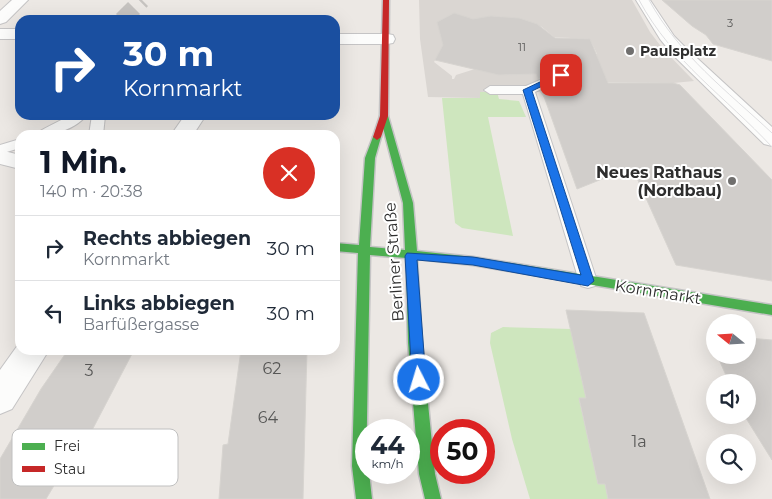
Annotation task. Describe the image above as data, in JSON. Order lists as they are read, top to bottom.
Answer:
{
  "streets": {
    "main road": ["Berliner Straße", "Kornmarkt"]
  },
  "crossings": [
    ["Berliner Straße", "Kornmarkt"]
  ],
  "places": ["Paulsplatz", "Neues Rathaus (Nordbau)"],
  "house_numbers": [
    "3",
    "11",
    "62",
    "3",
    "64",
    "1a"
  ],
  "legend": ["Frei", "Stau"],
  "north": "left",
  "page": {
    "turn": ["30 m", "Kornmarkt"],
    "heading": ["1 Min.", "140 m · 20:38"],
    "list": [
      {
        "name": "Rechts abbiegen",
        "note": "Kornmarkt",
        "value": "30 m"
      },
      {
        "name": "Links abbiegen",
        "note": "Barfüßergasse",
        "value": "30 m"
      }
    ],
    "speed": "44 km/h",
    "limit": "50"
  }
}
